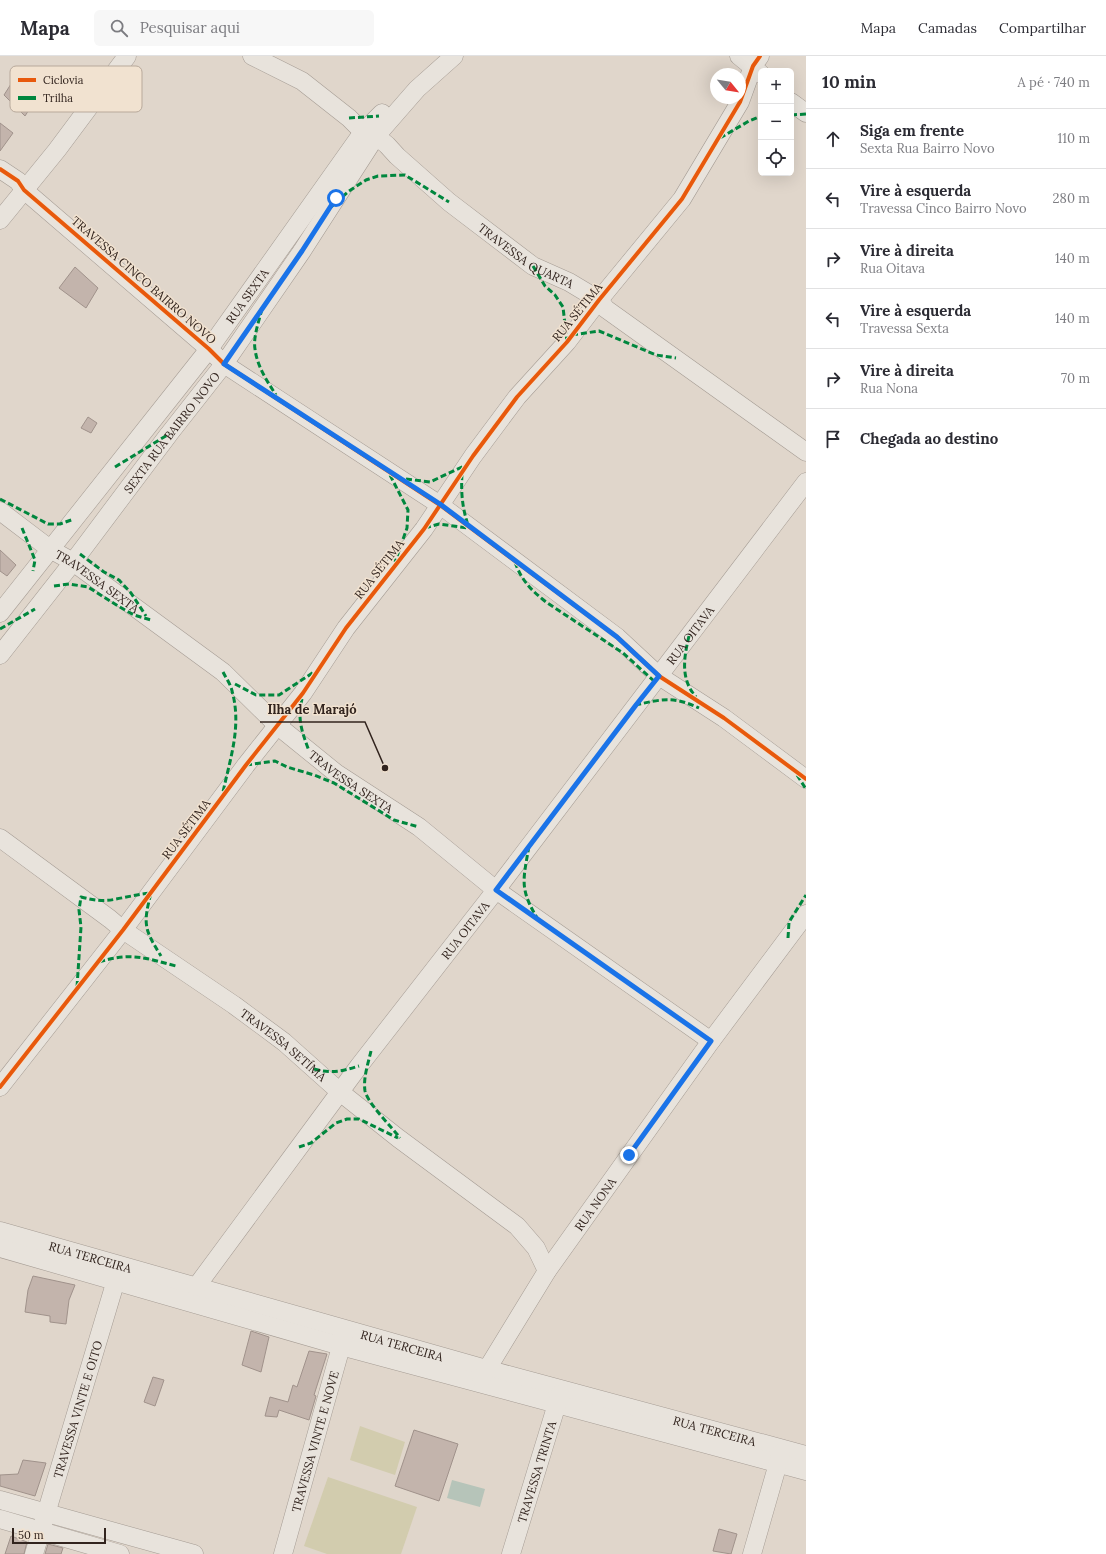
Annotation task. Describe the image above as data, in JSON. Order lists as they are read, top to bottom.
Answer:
{
  "streets": {
    "street": [
      "TRAVESSA QUARTA",
      "TRAVESSA CINCO BAIRRO NOVO",
      "RUA SEXTA",
      "RUA SÉTIMA",
      "SEXTA RUA BAIRRO NOVO",
      "TRAVESSA SEXTA",
      "RUA OITAVA",
      "TRAVESSA SETÍMA",
      "RUA NONA",
      "RUA TERCEIRA",
      "TRAVESSA VINTE E OITO",
      "TRAVESSA VINTE E NOVE",
      "TRAVESSA TRINTA"
    ]
  },
  "crossings": [
    ["TRAVESSA QUARTA", "RUA SEXTA"],
    ["TRAVESSA QUARTA", "RUA SÉTIMA"],
    ["TRAVESSA QUARTA", "SEXTA RUA BAIRRO NOVO"],
    ["TRAVESSA CINCO BAIRRO NOVO", "RUA SEXTA"],
    ["TRAVESSA CINCO BAIRRO NOVO", "RUA SÉTIMA"],
    ["TRAVESSA CINCO BAIRRO NOVO", "SEXTA RUA BAIRRO NOVO"],
    ["TRAVESSA CINCO BAIRRO NOVO", "RUA OITAVA"],
    ["RUA SEXTA", "SEXTA RUA BAIRRO NOVO"],
    ["RUA SEXTA", "TRAVESSA SEXTA"],
    ["RUA SÉTIMA", "TRAVESSA SEXTA"],
    ["RUA SÉTIMA", "TRAVESSA SETÍMA"],
    ["SEXTA RUA BAIRRO NOVO", "TRAVESSA SEXTA"],
    ["TRAVESSA SEXTA", "RUA OITAVA"],
    ["TRAVESSA SEXTA", "RUA NONA"],
    ["RUA OITAVA", "TRAVESSA SETÍMA"],
    ["RUA OITAVA", "RUA TERCEIRA"],
    ["TRAVESSA SETÍMA", "RUA NONA"],
    ["RUA NONA", "RUA TERCEIRA"],
    ["RUA TERCEIRA", "TRAVESSA VINTE E OITO"],
    ["RUA TERCEIRA", "TRAVESSA VINTE E NOVE"],
    ["RUA TERCEIRA", "TRAVESSA TRINTA"]
  ],
  "places": ["Ilha de Marajó"],
  "legend": ["Ciclovia", "Trilha"],
  "scale_bar": "50 m",
  "north": "bottom right",
  "page": {
    "header": "Mapa",
    "search": "Pesquisar aqui",
    "nav": ["Mapa", "Camadas", "Compartilhar"],
    "heading": ["10 min", "A pé · 740 m"],
    "map_buttons": ["+", "−"],
    "list": [
      ["Siga em frente", "Sexta Rua Bairro Novo", "110 m"],
      ["Vire à esquerda", "Travessa Cinco Bairro Novo", "280 m"],
      ["Vire à direita", "Rua Oitava", "140 m"],
      ["Vire à esquerda", "Travessa Sexta", "140 m"],
      ["Vire à direita", "Rua Nona", "70 m"],
      "Chegada ao destino"
    ],
    "scale": "50 m"
  }
}
